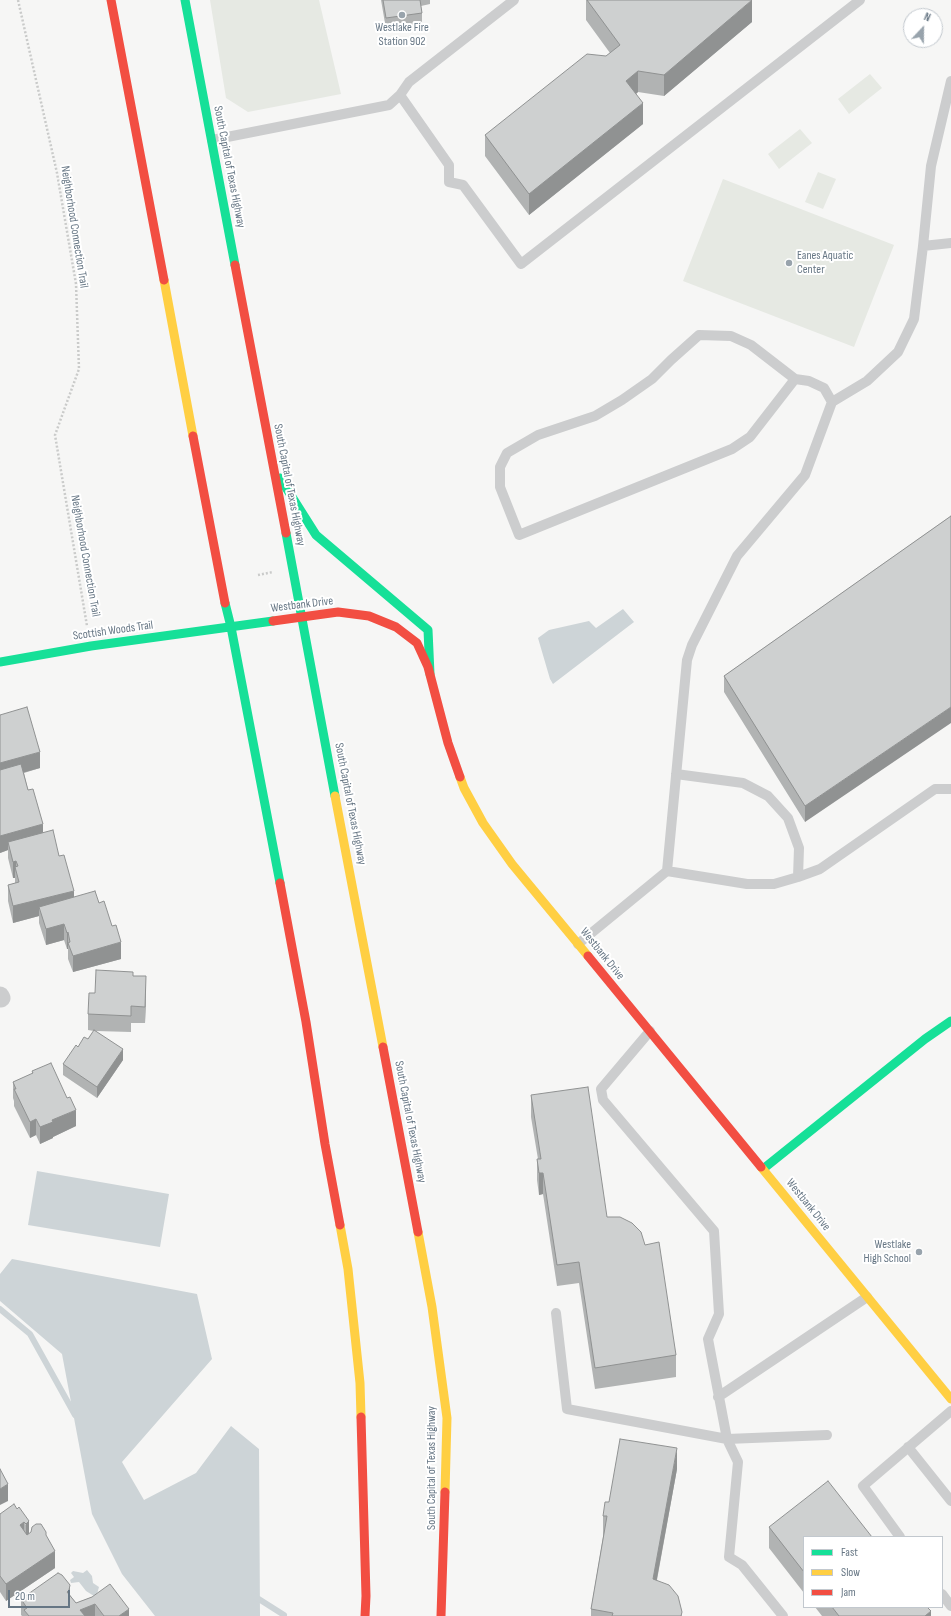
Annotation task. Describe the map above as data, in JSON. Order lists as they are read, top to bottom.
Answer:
{
  "streets": {
    "main road": ["South Capital of Texas Highway", "Westbank Drive", "Scottish Woods Trail"],
    "path": ["Neighborhood Connection Trail"]
  },
  "crossings": [
    ["South Capital of Texas Highway", "Westbank Drive"],
    ["Neighborhood Connection Trail", "Scottish Woods Trail"],
    ["Westbank Drive", "Scottish Woods Trail"]
  ],
  "places": ["Westlake Fire Station 902", "Eanes Aquatic Center", "Westlake High School"],
  "legend": ["Fast", "Slow", "Jam"],
  "scale_bar": "20 m",
  "north": "top"
}
